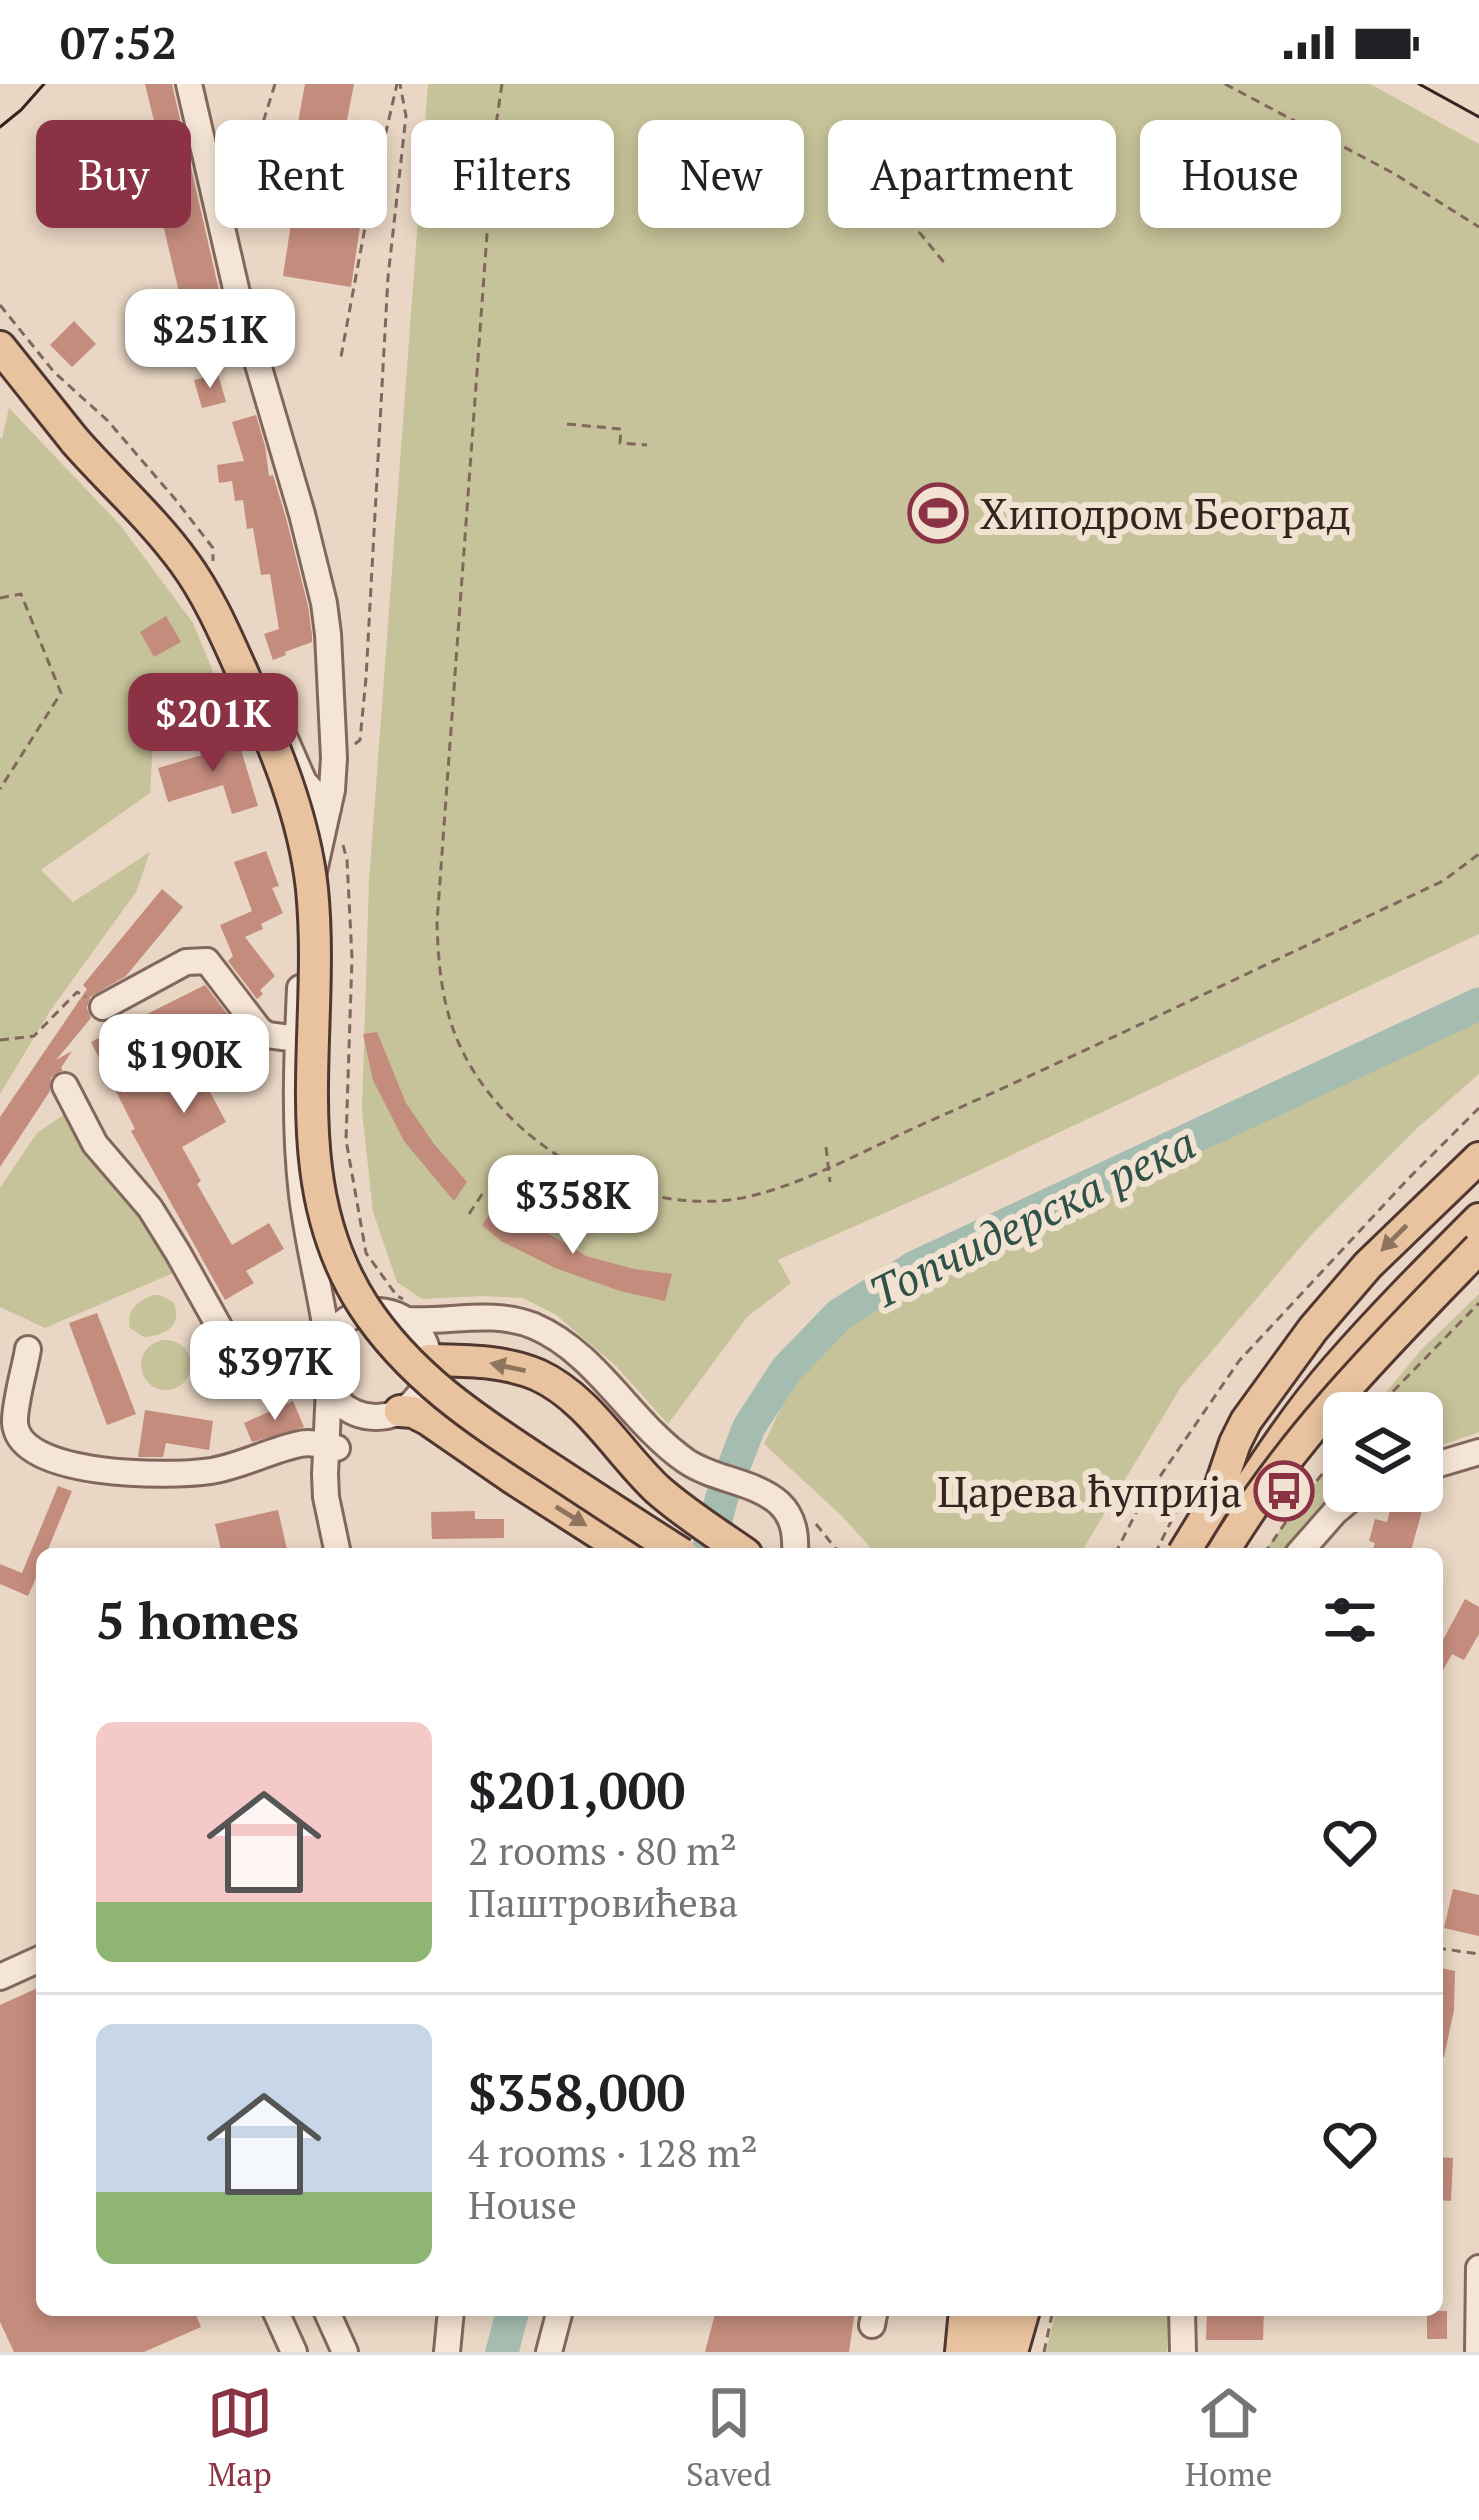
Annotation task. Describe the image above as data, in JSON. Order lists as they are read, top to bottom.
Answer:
{
  "water": ["Топчидерска река"],
  "places": {
    "sports": ["Хиподром Београд"],
    "bus stop": ["Царева ћуприја"]
  },
  "page": {
    "status": "07:52",
    "chip": [
      "Buy",
      "Rent",
      "Filters",
      "New",
      "Apartment",
      "House"
    ],
    "price": [
      "$251K",
      "$201K",
      "$190K",
      "$358K",
      "$397K"
    ],
    "heading": "5 homes",
    "list": [
      {
        "name": "$201,000",
        "note": "2 rooms · 80 m² · Паштровићева"
      },
      {
        "name": "$358,000",
        "note": "4 rooms · 128 m² · House"
      }
    ],
    "tabs": ["Map", "Saved", "Home"]
  }
}
